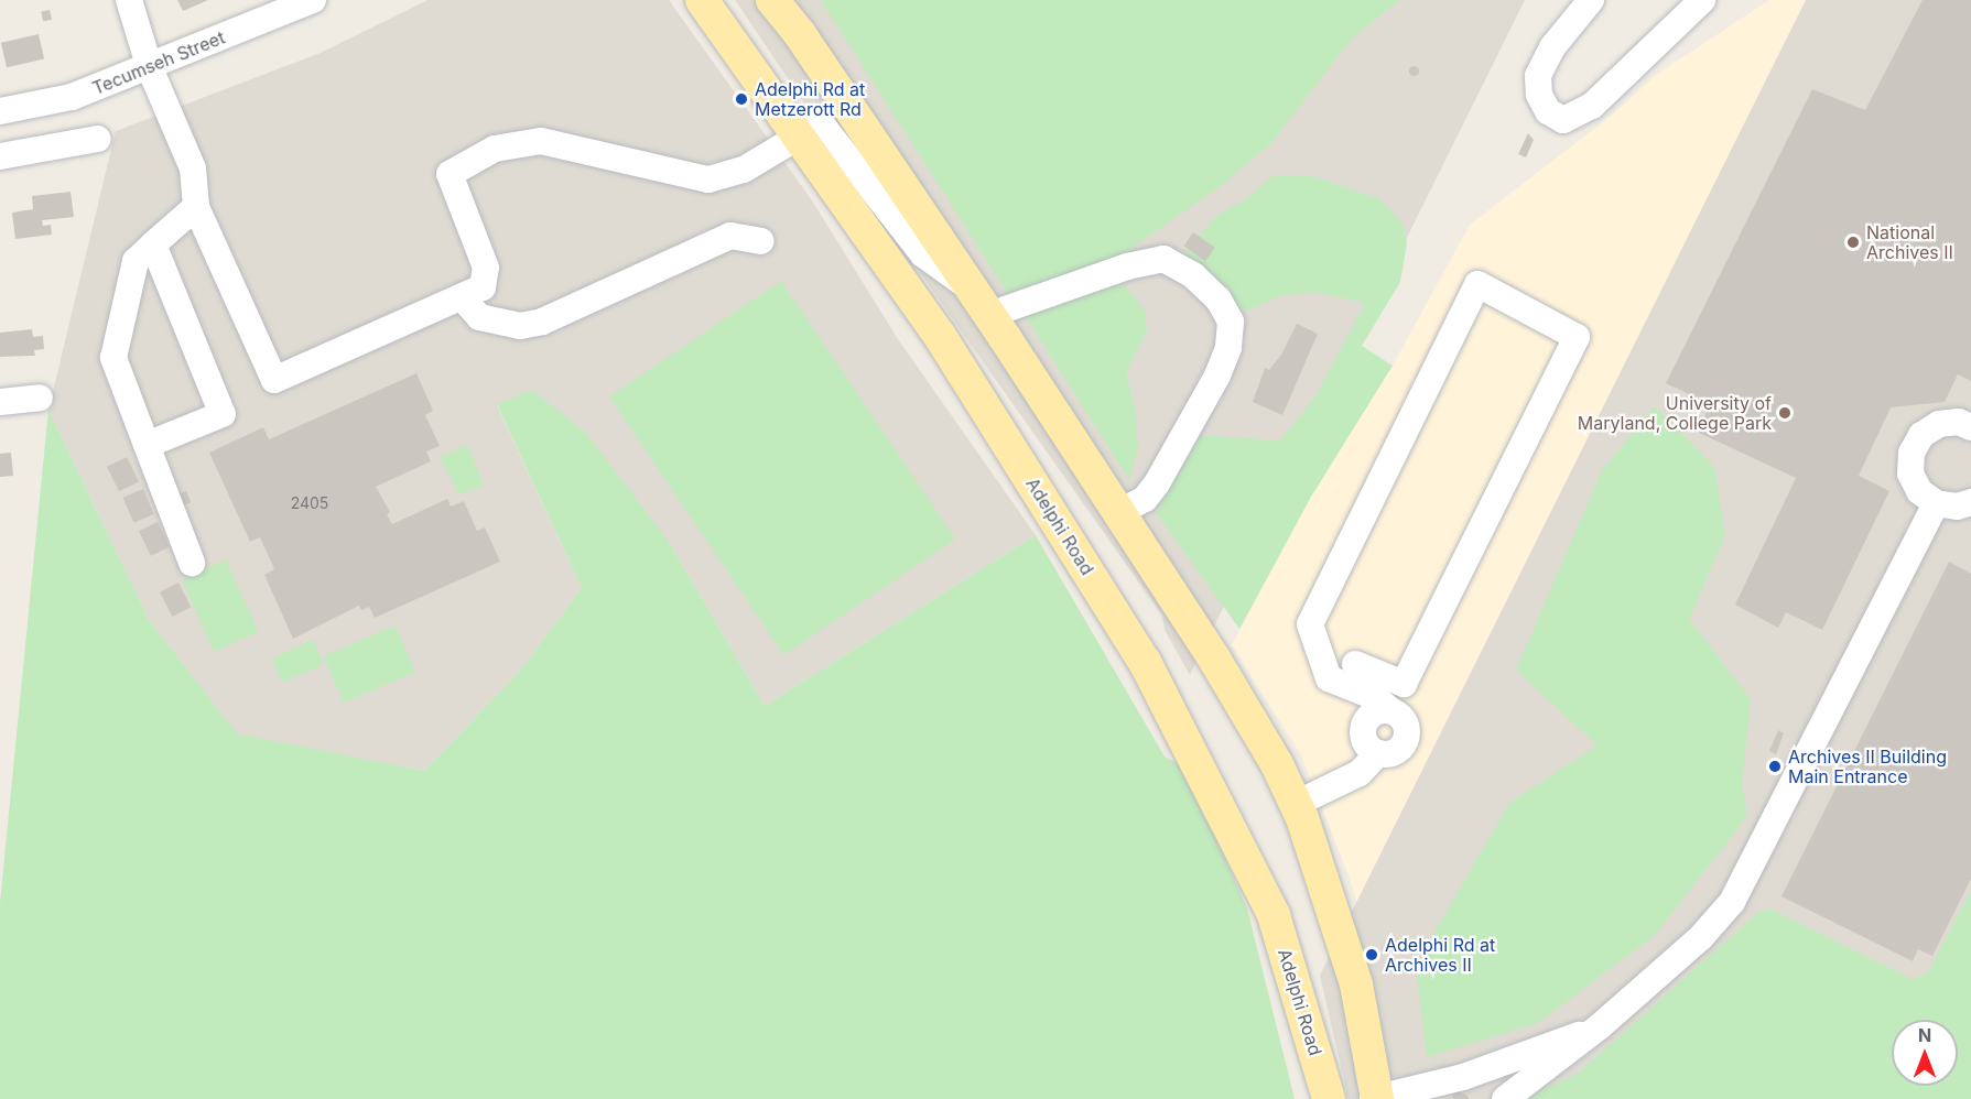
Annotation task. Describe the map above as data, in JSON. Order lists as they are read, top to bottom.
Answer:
{
  "streets": {
    "main road": ["Adelphi Road"],
    "street": ["Tecumseh Street"]
  },
  "places": [
    "Adelphi Rd at Metzerott Rd",
    "National Archives II",
    "University of Maryland, College Park",
    "Archives II Building Main Entrance",
    "Adelphi Rd at Archives II"
  ],
  "house_numbers": ["2405"],
  "north": "top"
}
